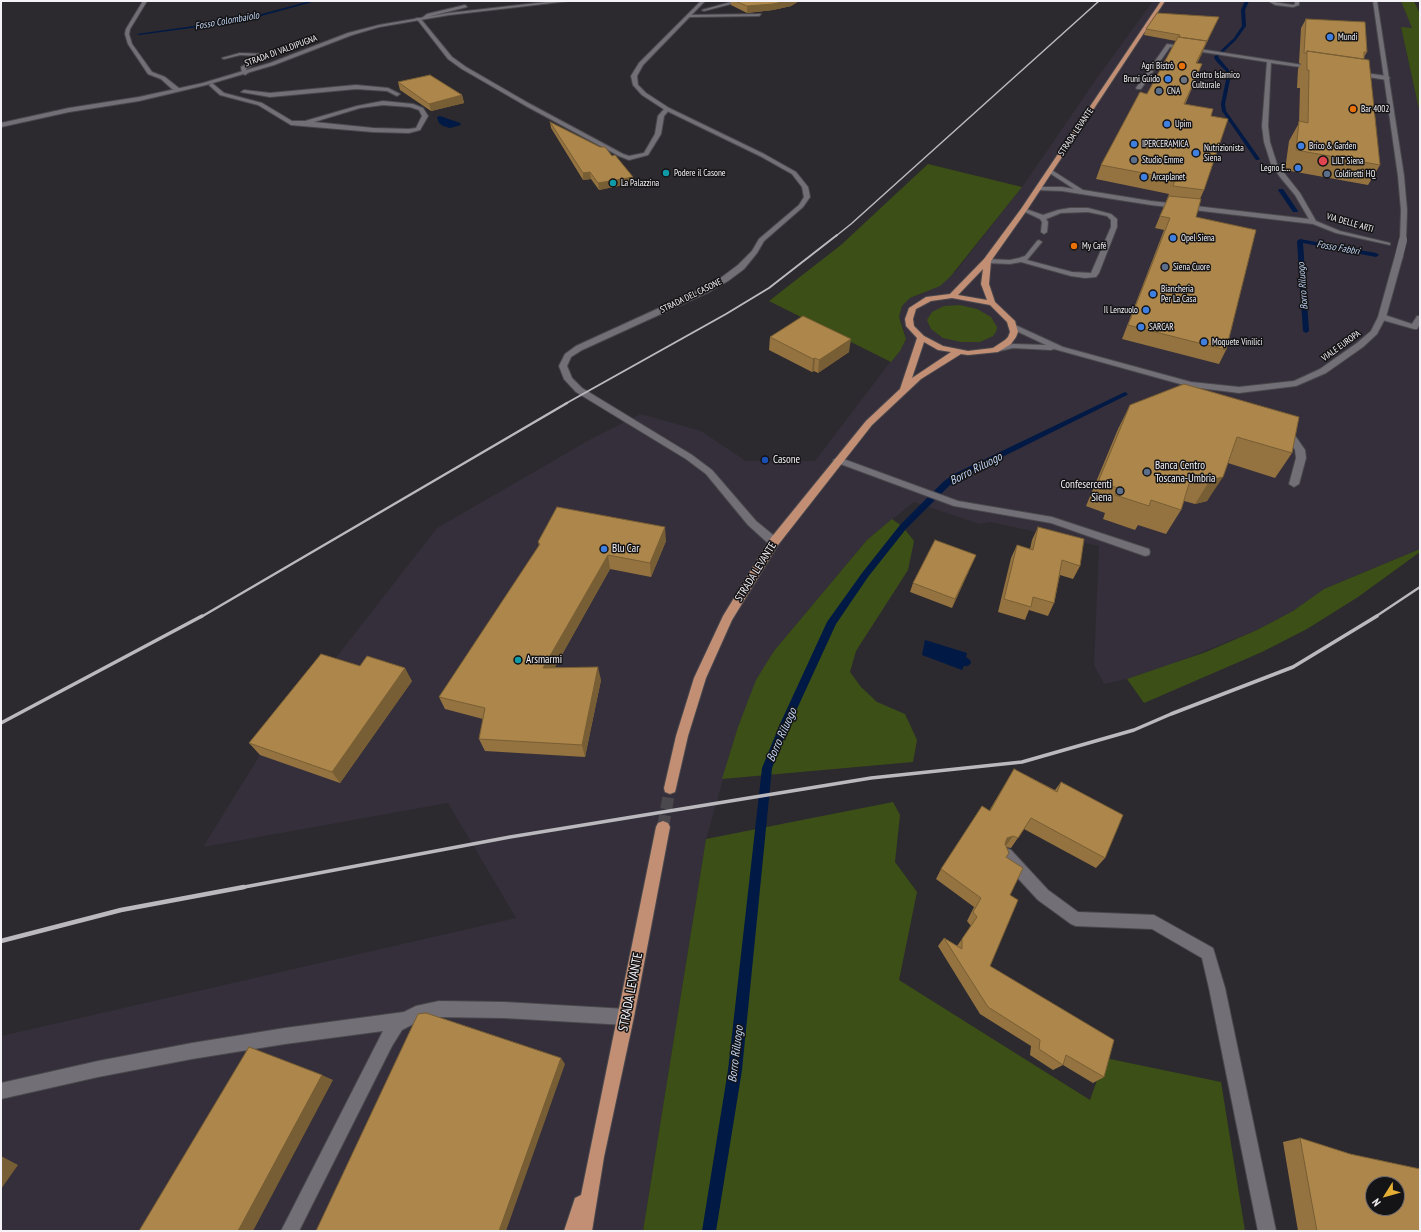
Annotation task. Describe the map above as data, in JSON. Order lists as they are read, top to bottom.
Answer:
{
  "streets": {
    "main road": ["STRADA LEVANTE"],
    "street": [
      "STRADA DI VALDIPUGNA",
      "VIA DELLE ARTI",
      "STRADA DEL CASONE",
      "VIALE EUROPA"
    ]
  },
  "crossings": [
    ["STRADA LEVANTE", "STRADA DEL CASONE"]
  ],
  "water": ["Fosso Colombaiolo", "Fosso Fabbri", "Borro Riluogo"],
  "places": [
    "Mundi",
    "Agri Bistrò",
    "Bruni Guido",
    "Centro Islamico Culturale",
    "CNA",
    "Bar 4002",
    "Upim",
    "IPERCERAMICA",
    "Brico & Garden",
    "Nutrizionista Siena",
    "Studio Emme",
    "LILT Siena",
    "Legno E...",
    "Podere il Casone",
    "Coldiretti HQ",
    "Arcaplanet",
    "La Palazzina",
    "Opel Siena",
    "My Café",
    "Siena Cuore",
    "Biancheria Per La Casa",
    "Il Lenzuolo",
    "SARCAR",
    "Moquete Vinilici",
    "Casone",
    "Banca Centro Toscana-Umbria",
    "Confesercenti Siena",
    "Blu Car",
    "Arsmarmi"
  ],
  "north": "bottom left"
}
